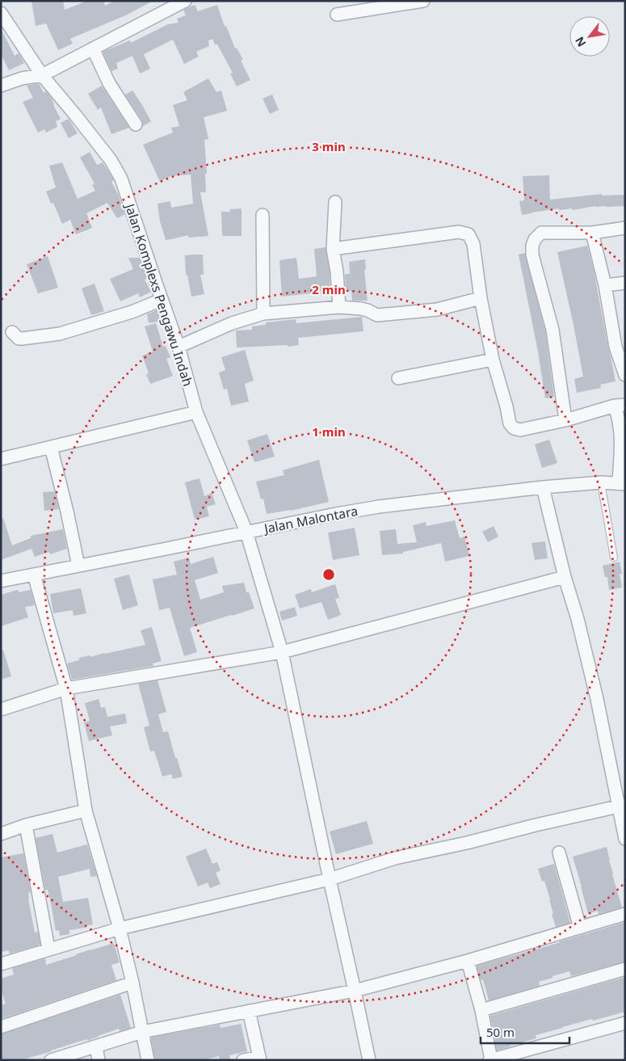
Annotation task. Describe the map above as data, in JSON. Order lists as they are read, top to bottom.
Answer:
{
  "streets": {
    "street": ["Jalan Komplexs Pengawu Indah", "Jalan Malontara"]
  },
  "crossings": [
    ["Jalan Komplexs Pengawu Indah", "Jalan Malontara"]
  ],
  "scale_bar": "50 m",
  "north": "bottom left",
  "rings": ["3 min", "2 min", "1 min"]
}
